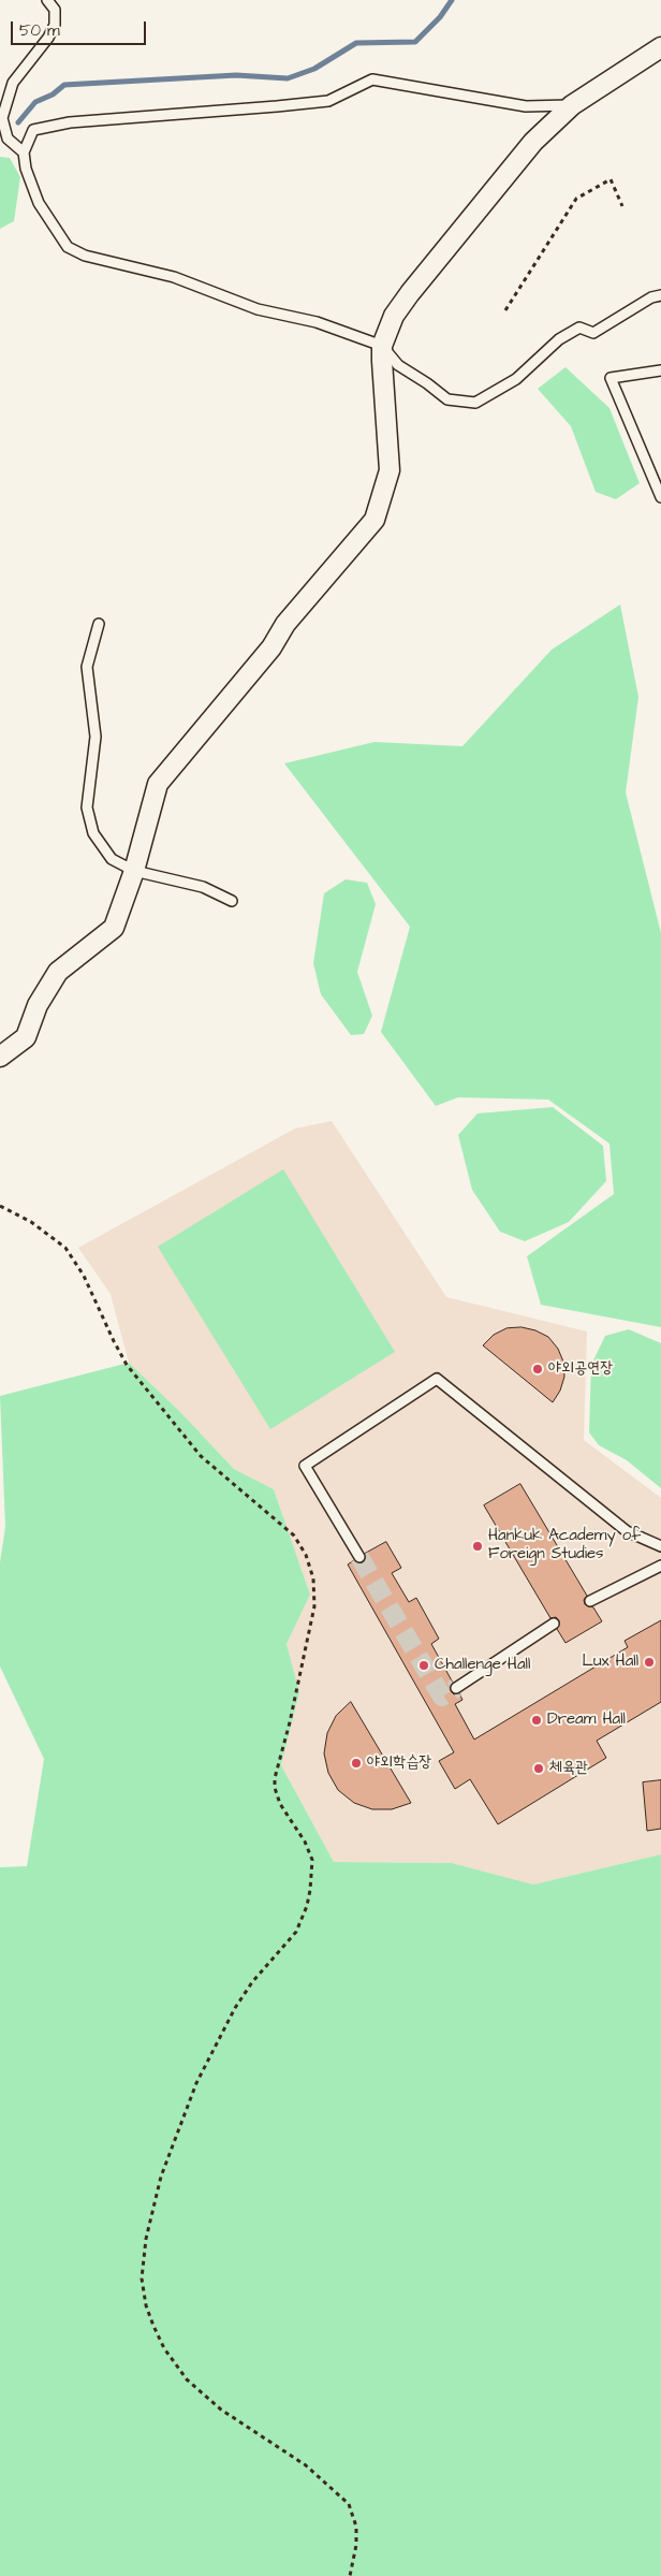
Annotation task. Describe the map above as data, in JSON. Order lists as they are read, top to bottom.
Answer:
{
  "places": [
    "야외공연장",
    "Hankuk Academy of Foreign Studies",
    "Lux Hall",
    "Challenge Hall",
    "Dream Hall",
    "야외학습장",
    "체육관"
  ],
  "scale_bar": "50 m"
}
